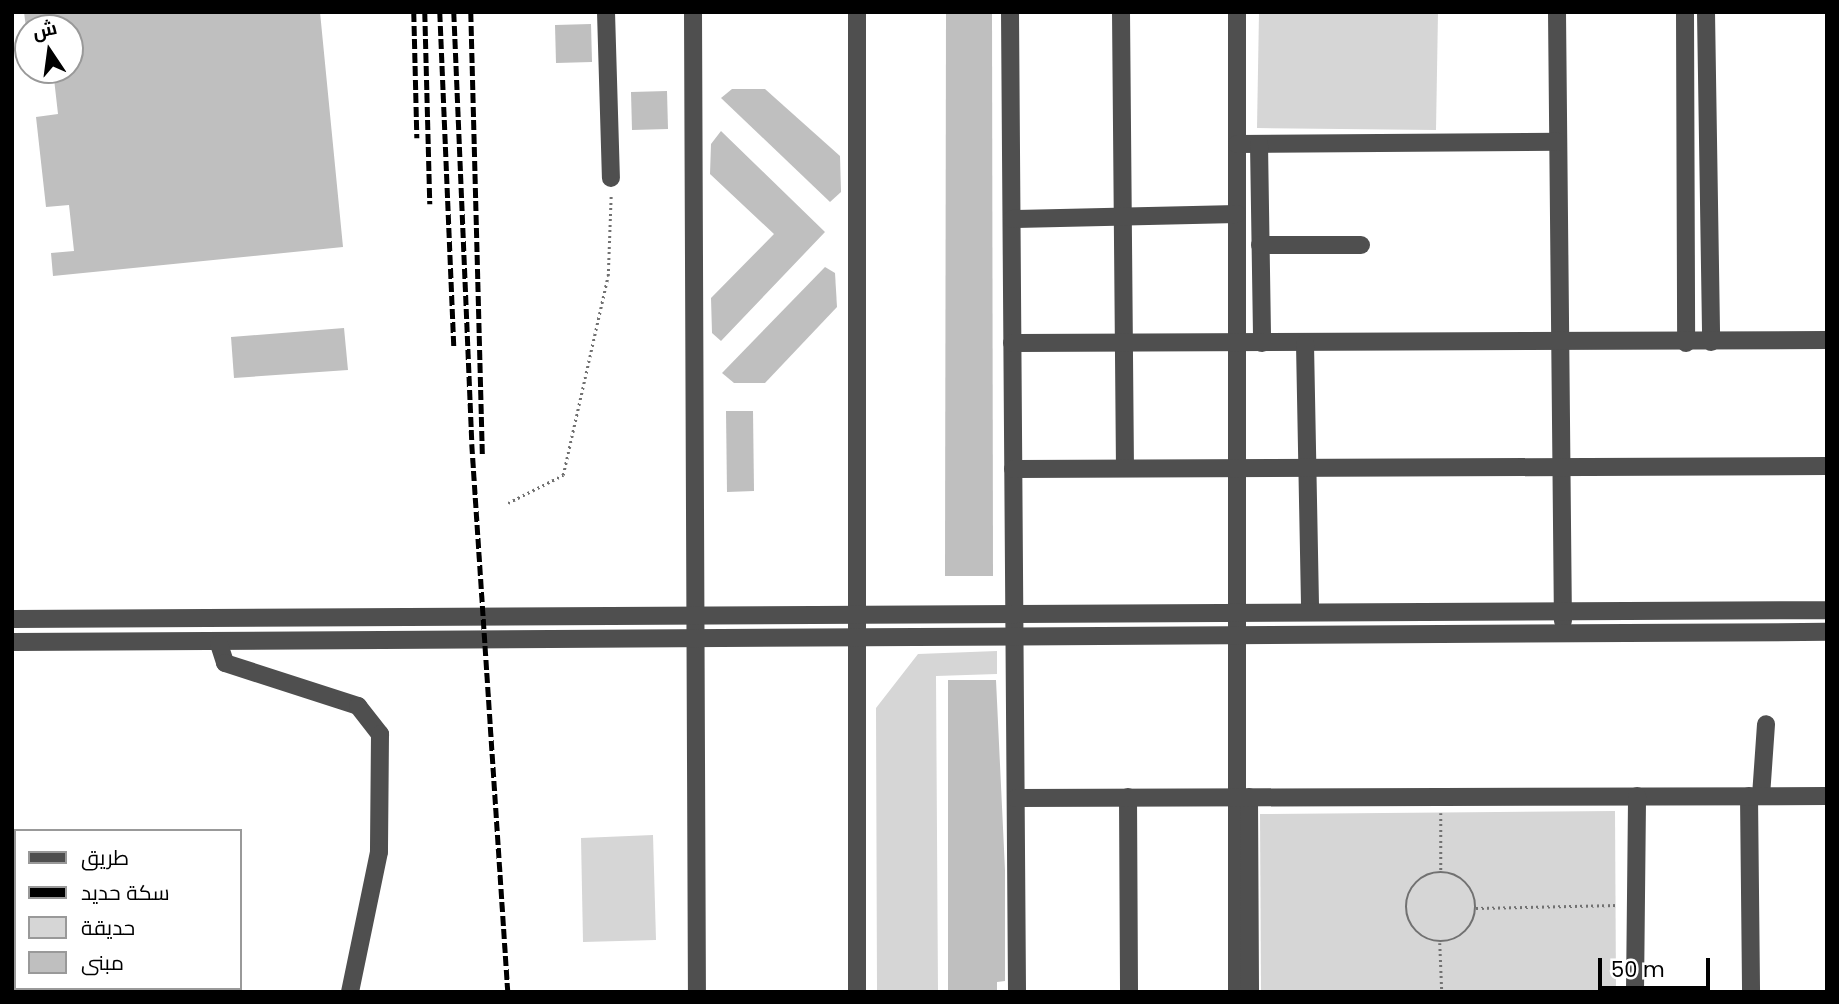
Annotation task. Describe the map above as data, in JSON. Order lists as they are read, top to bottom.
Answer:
{
  "legend": [
    "طريق",
    "سكة حديد",
    "حديقة",
    "مبنى"
  ],
  "scale_bar": "50 m",
  "north": "top"
}
